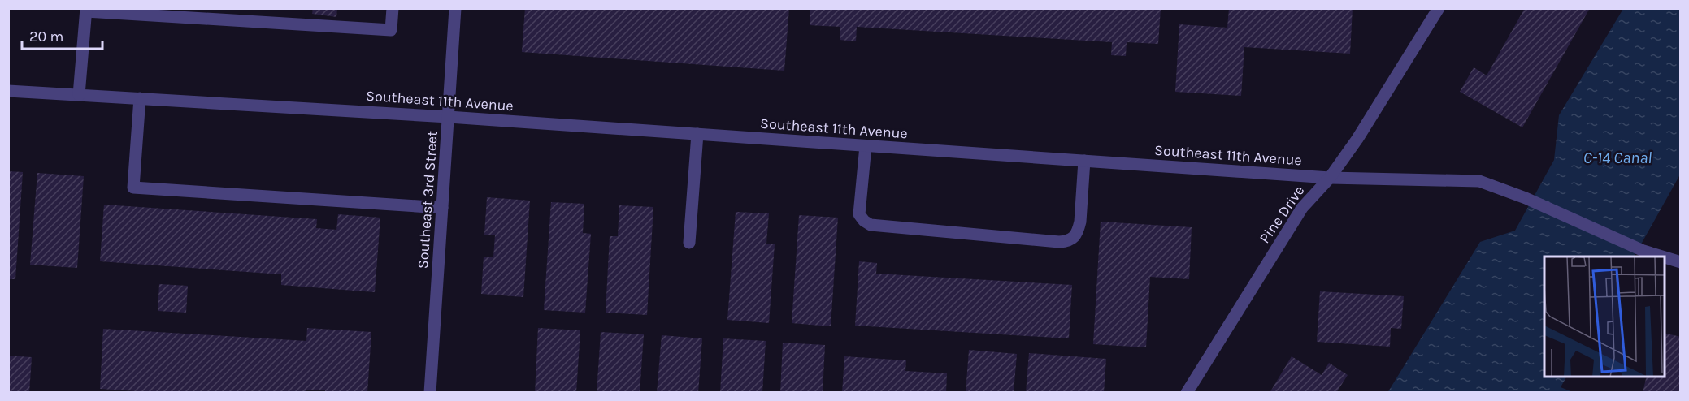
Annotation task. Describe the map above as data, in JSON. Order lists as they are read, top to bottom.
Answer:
{
  "streets": {
    "street": ["Southeast 11th Avenue", "Southeast 3rd Street", "Pine Drive"]
  },
  "crossings": [
    ["Southeast 11th Avenue", "Southeast 3rd Street"],
    ["Southeast 11th Avenue", "Pine Drive"]
  ],
  "water": ["C-14 Canal"],
  "scale_bar": "20 m"
}
